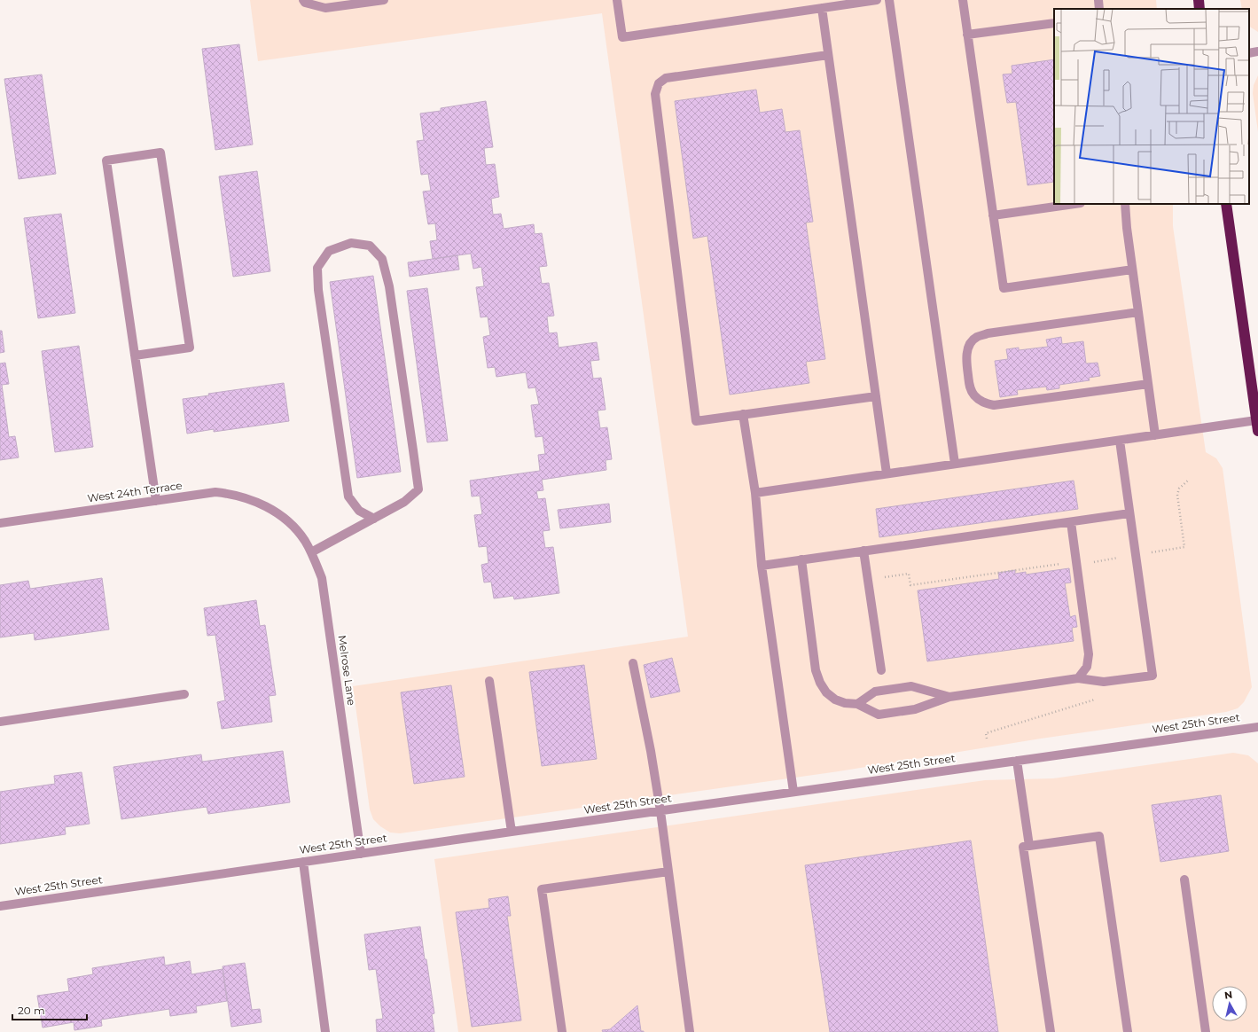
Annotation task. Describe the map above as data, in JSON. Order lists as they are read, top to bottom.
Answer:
{
  "streets": {
    "street": ["West 24th Terrace", "Melrose Lane", "West 25th Street"]
  },
  "crossings": [
    ["West 24th Terrace", "Melrose Lane"],
    ["Melrose Lane", "West 25th Street"]
  ],
  "scale_bar": "20 m",
  "north": "top"
}
